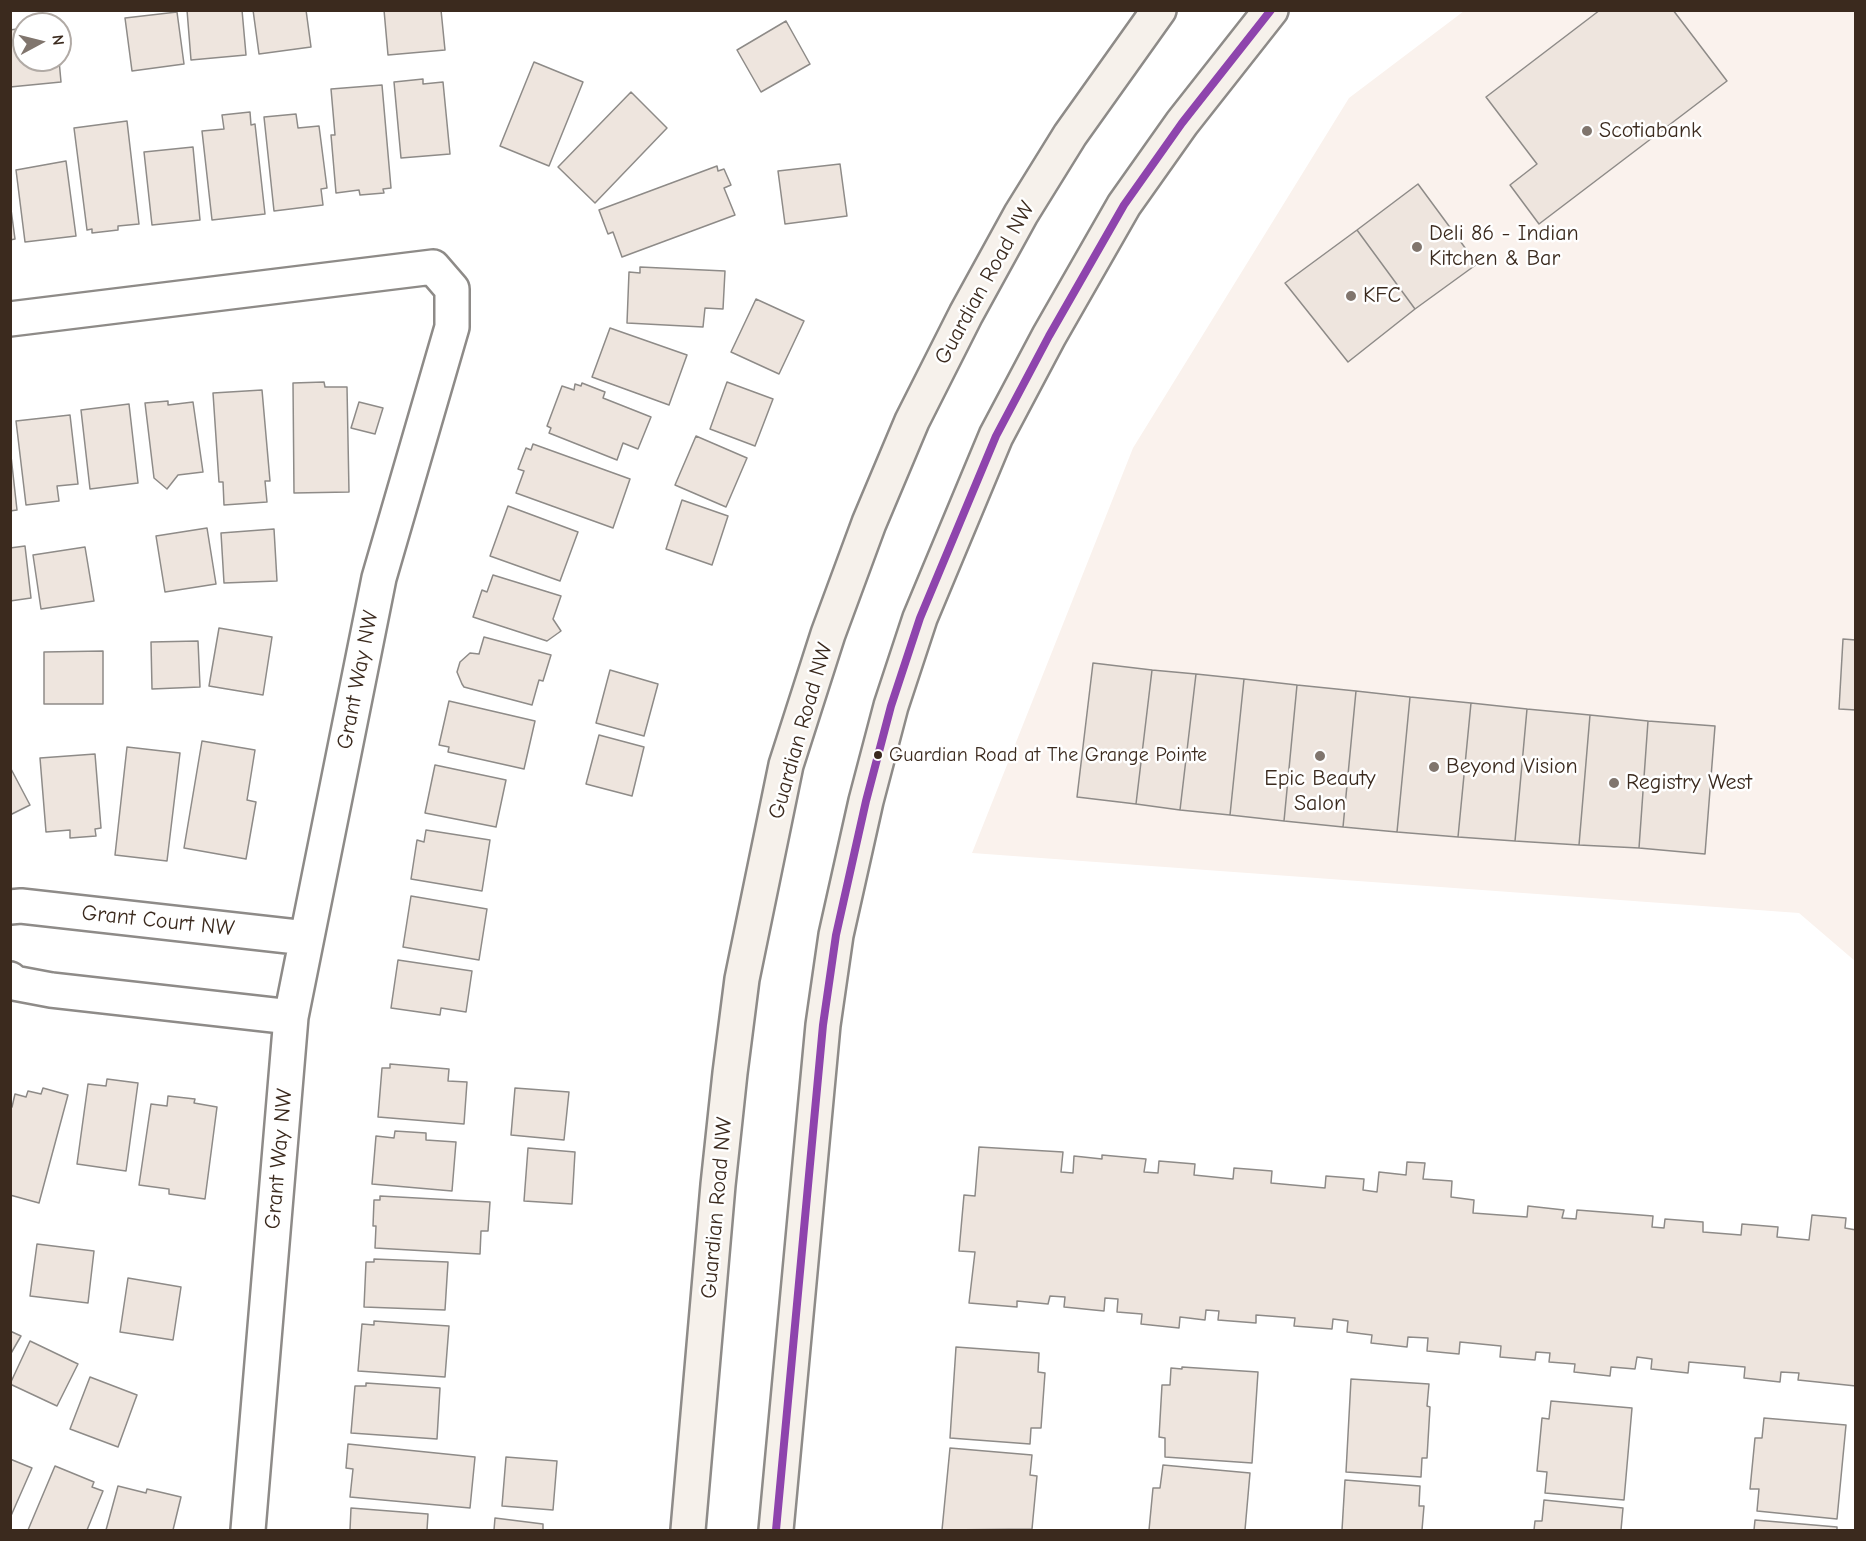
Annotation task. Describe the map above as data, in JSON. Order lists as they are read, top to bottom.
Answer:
{
  "streets": {
    "main road": ["Guardian Road NW"],
    "street": ["Grant Way NW", "Grant Court NW"]
  },
  "crossings": [
    ["Grant Way NW", "Grant Court NW"]
  ],
  "places": [
    "Scotiabank",
    "Deli 86 - Indian Kitchen & Bar",
    "KFC",
    "Guardian Road at The Grange Pointe",
    "Epic Beauty Salon",
    "Beyond Vision",
    "Registry West"
  ],
  "north": "right"
}
